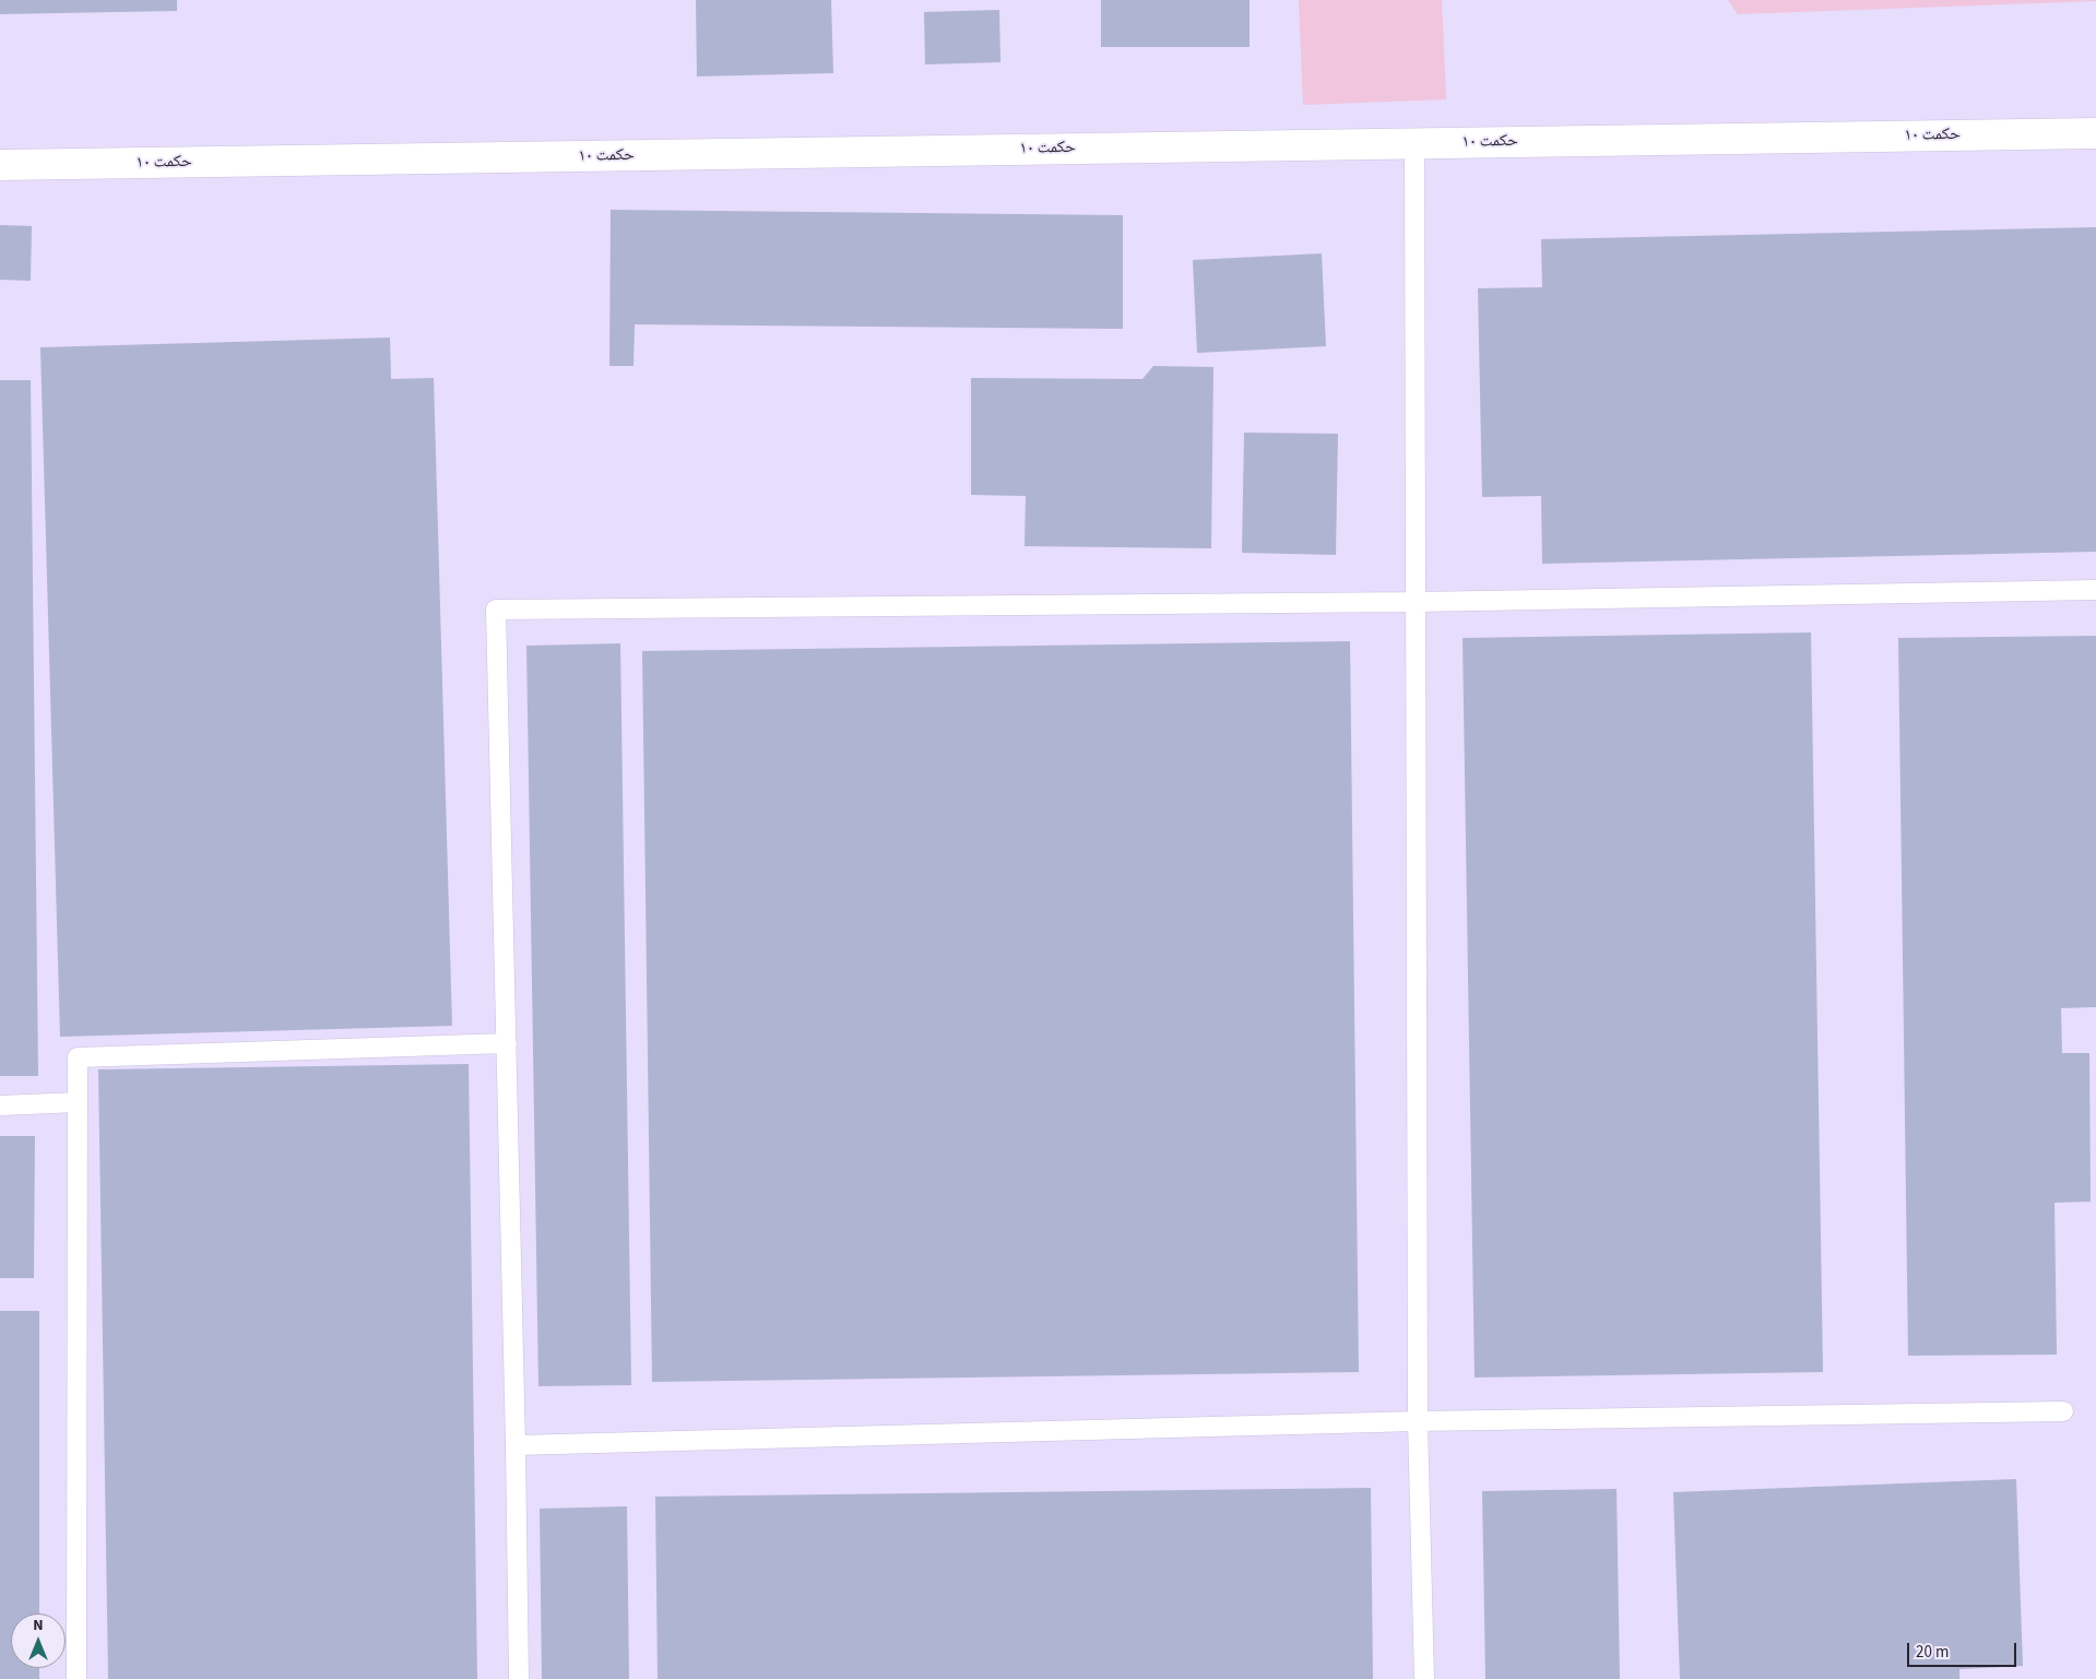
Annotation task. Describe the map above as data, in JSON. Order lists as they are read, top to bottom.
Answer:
{
  "streets": {
    "street": ["حکمت ۱۰"]
  },
  "scale_bar": "20 m",
  "north": "top"
}
